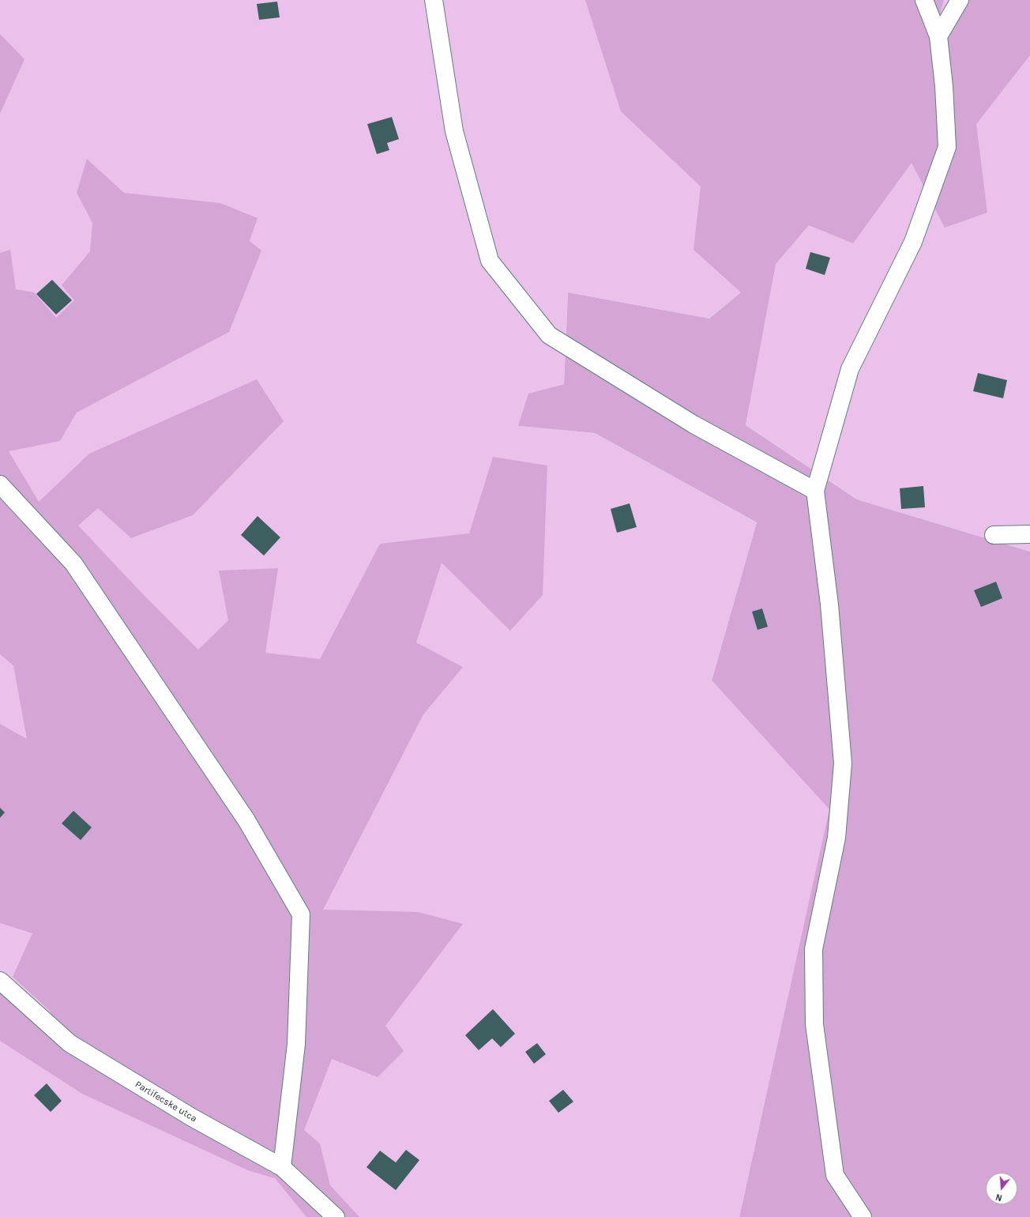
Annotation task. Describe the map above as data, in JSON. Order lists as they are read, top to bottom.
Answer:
{
  "streets": {
    "street": ["Partifecske utca"]
  },
  "north": "bottom"
}
